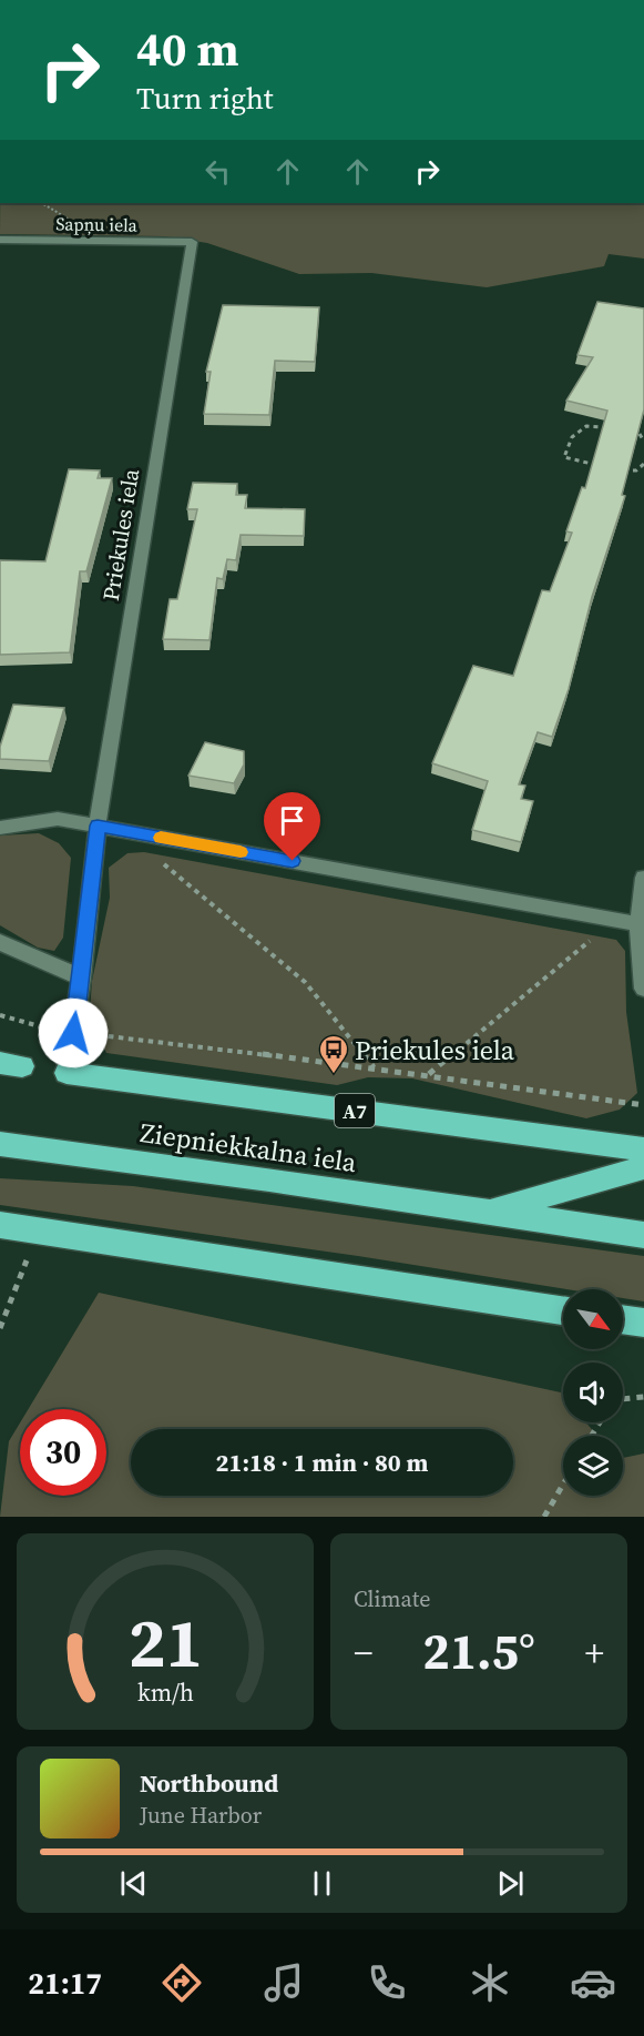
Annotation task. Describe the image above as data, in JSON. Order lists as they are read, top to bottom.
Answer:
{
  "streets": {
    "highway": ["A7", "Ziepniekkalna iela"],
    "street": ["Sapņu iela", "Priekules iela"]
  },
  "crossings": [
    ["Sapņu iela", "Priekules iela"],
    ["Priekules iela", "A7"]
  ],
  "places": {
    "bus stop": ["Priekules iela"]
  },
  "north": "bottom right",
  "page": {
    "turn": ["40 m", "Turn right"],
    "limit": "30",
    "trip": "21:18 · 1 min · 80 m",
    "tile": "Climate",
    "heat": ["−", "21.5°", "+"],
    "song": ["Northbound", "June Harbor"],
    "tabs": "21:17",
    "gauge": ["21", "km/h"]
  }
}
